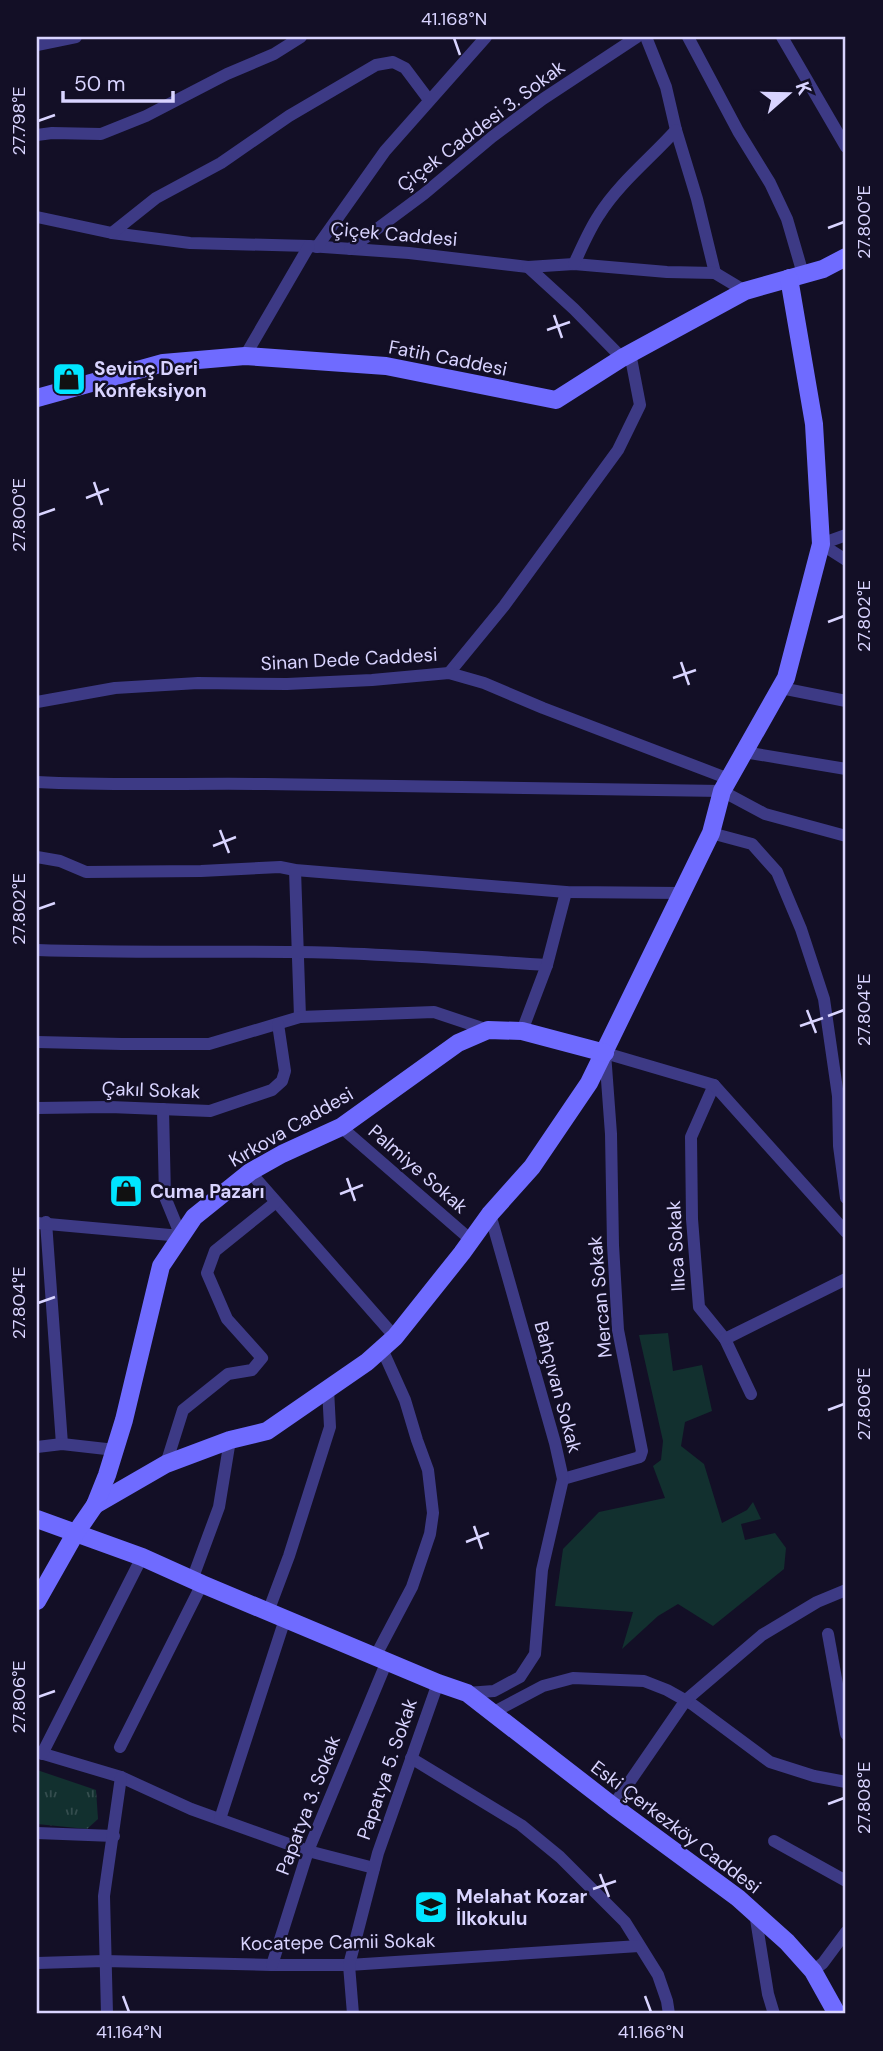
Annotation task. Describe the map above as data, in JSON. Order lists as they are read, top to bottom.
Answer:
{
  "streets": {
    "main road": ["Fatih Caddesi", "Kırkova Caddesi", "Eski Çerkezköy Caddesi"],
    "street": [
      "Çiçek Caddesi 3. Sokak",
      "Çiçek Caddesi",
      "Sinan Dede Caddesi",
      "Çakıl Sokak",
      "Palmiye Sokak",
      "Ilıca Sokak",
      "Mercan Sokak",
      "Bahçıvan Sokak",
      "Papatya 5. Sokak",
      "Papatya 3. Sokak",
      "Kocatepe Camii Sokak"
    ]
  },
  "crossings": [
    ["Çiçek Caddesi 3. Sokak", "Çiçek Caddesi"],
    ["Çiçek Caddesi", "Fatih Caddesi"],
    ["Kırkova Caddesi", "Palmiye Sokak"],
    ["Kırkova Caddesi", "Mercan Sokak"],
    ["Kırkova Caddesi", "Papatya 3. Sokak"],
    ["Kırkova Caddesi", "Eski Çerkezköy Caddesi"],
    ["Mercan Sokak", "Bahçıvan Sokak"],
    ["Bahçıvan Sokak", "Eski Çerkezköy Caddesi"],
    ["Papatya 5. Sokak", "Eski Çerkezköy Caddesi"],
    ["Papatya 5. Sokak", "Kocatepe Camii Sokak"],
    ["Papatya 3. Sokak", "Eski Çerkezköy Caddesi"],
    ["Papatya 3. Sokak", "Kocatepe Camii Sokak"]
  ],
  "places": {
    "shop": ["Sevinç Deri Konfeksiyon", "Cuma Pazarı"],
    "school or university": ["Melahat Kozar İlkokulu"]
  },
  "scale_bar": "50 m",
  "north": "right",
  "coordinates": [
    "41.168°N",
    "27.798°E",
    "27.800°E",
    "27.802°E",
    "27.804°E",
    "27.806°E",
    "27.808°E",
    "41.164°N",
    "41.166°N"
  ]
}
